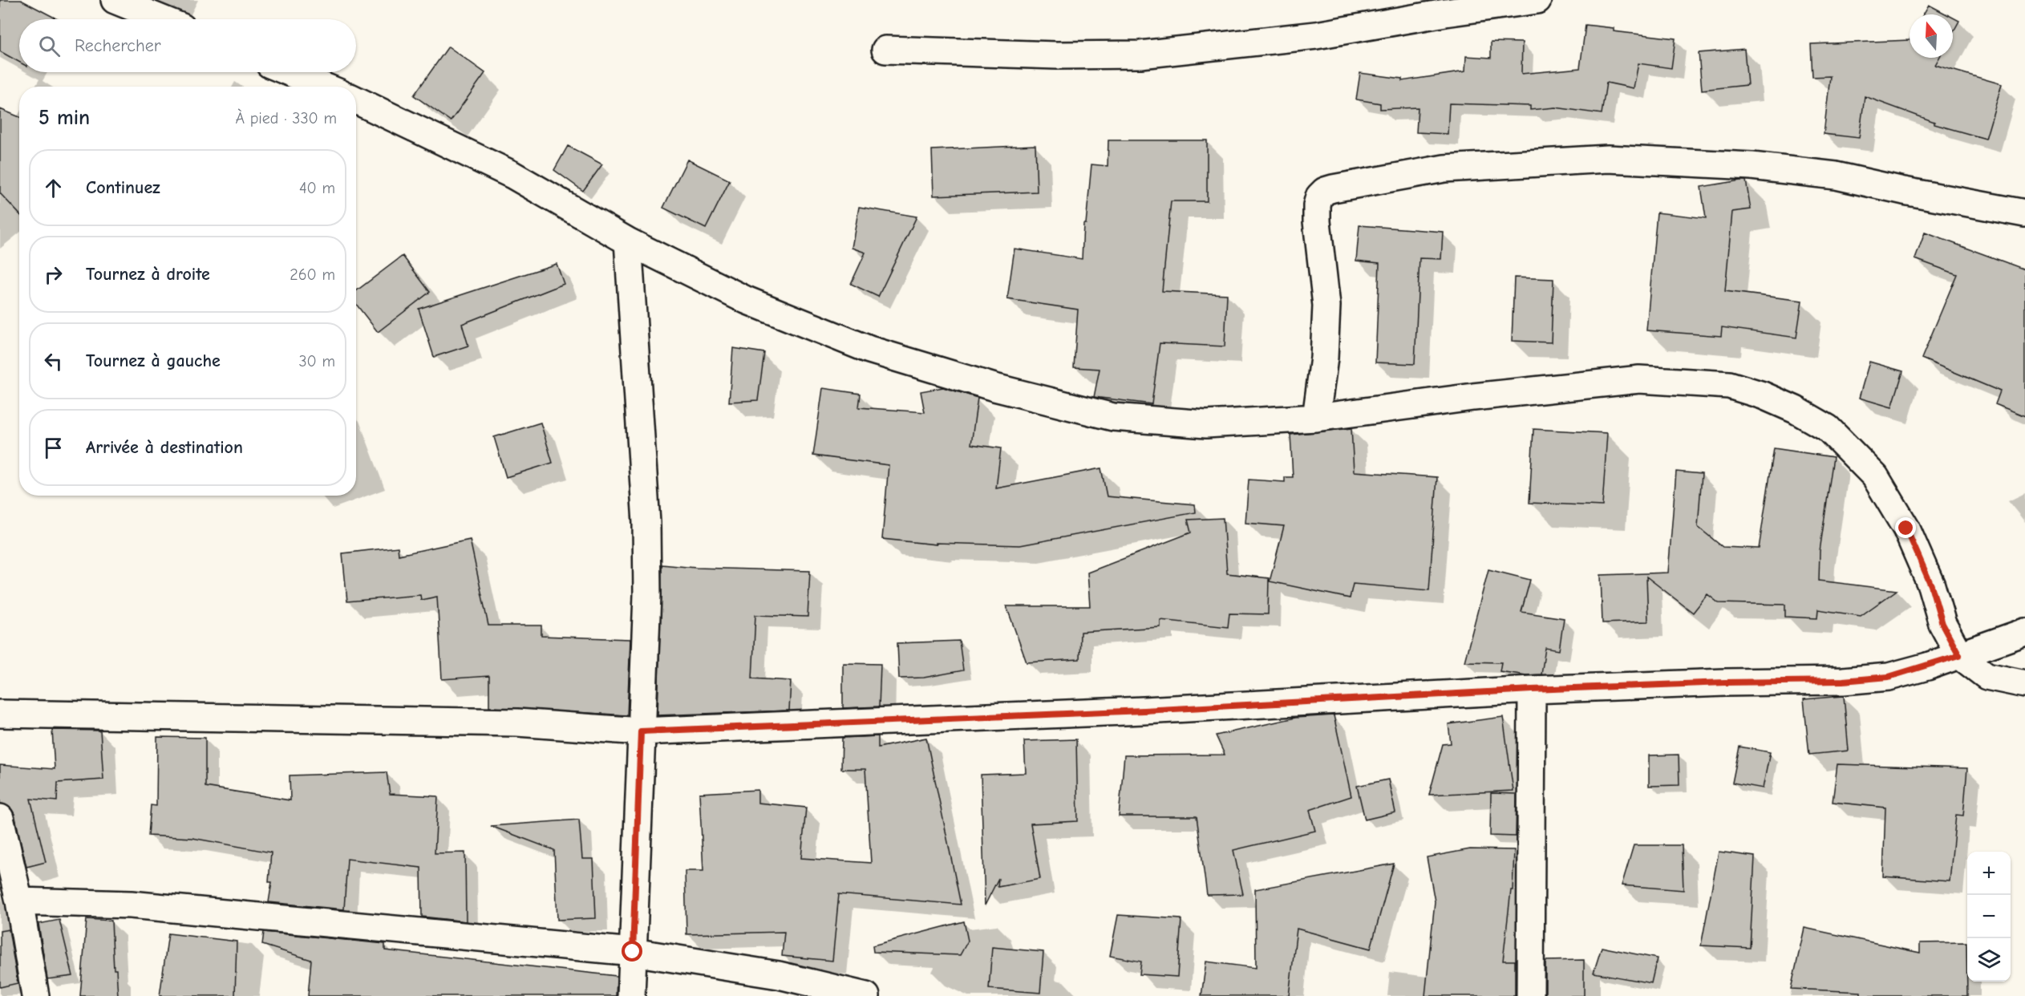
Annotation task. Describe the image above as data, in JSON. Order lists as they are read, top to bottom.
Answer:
{
  "north": "top",
  "page": {
    "search": "Rechercher",
    "heading": ["5 min", "À pied · 330 m"],
    "list": [
      ["Continuez", "40 m"],
      ["Tournez à droite", "260 m"],
      ["Tournez à gauche", "30 m"],
      "Arrivée à destination"
    ],
    "map_buttons": ["+", "−"]
  }
}
